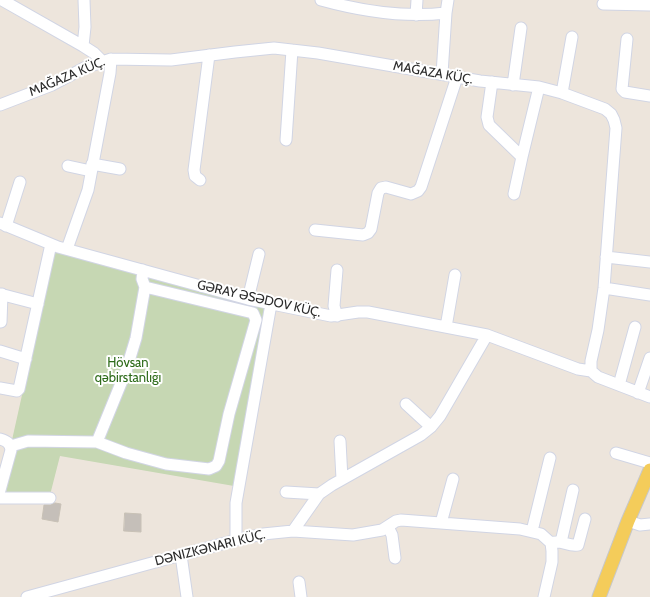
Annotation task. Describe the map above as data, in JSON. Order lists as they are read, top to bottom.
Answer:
{
  "streets": {
    "street": ["MAĞAZA KÜÇ.", "GƏRAY ƏSƏDOV KÜÇ."]
  },
  "crossings": [
    ["MAĞAZA KÜÇ.", "GƏRAY ƏSƏDOV KÜÇ."]
  ],
  "parks": ["Hövsan qəbirstanlığı"]
}
